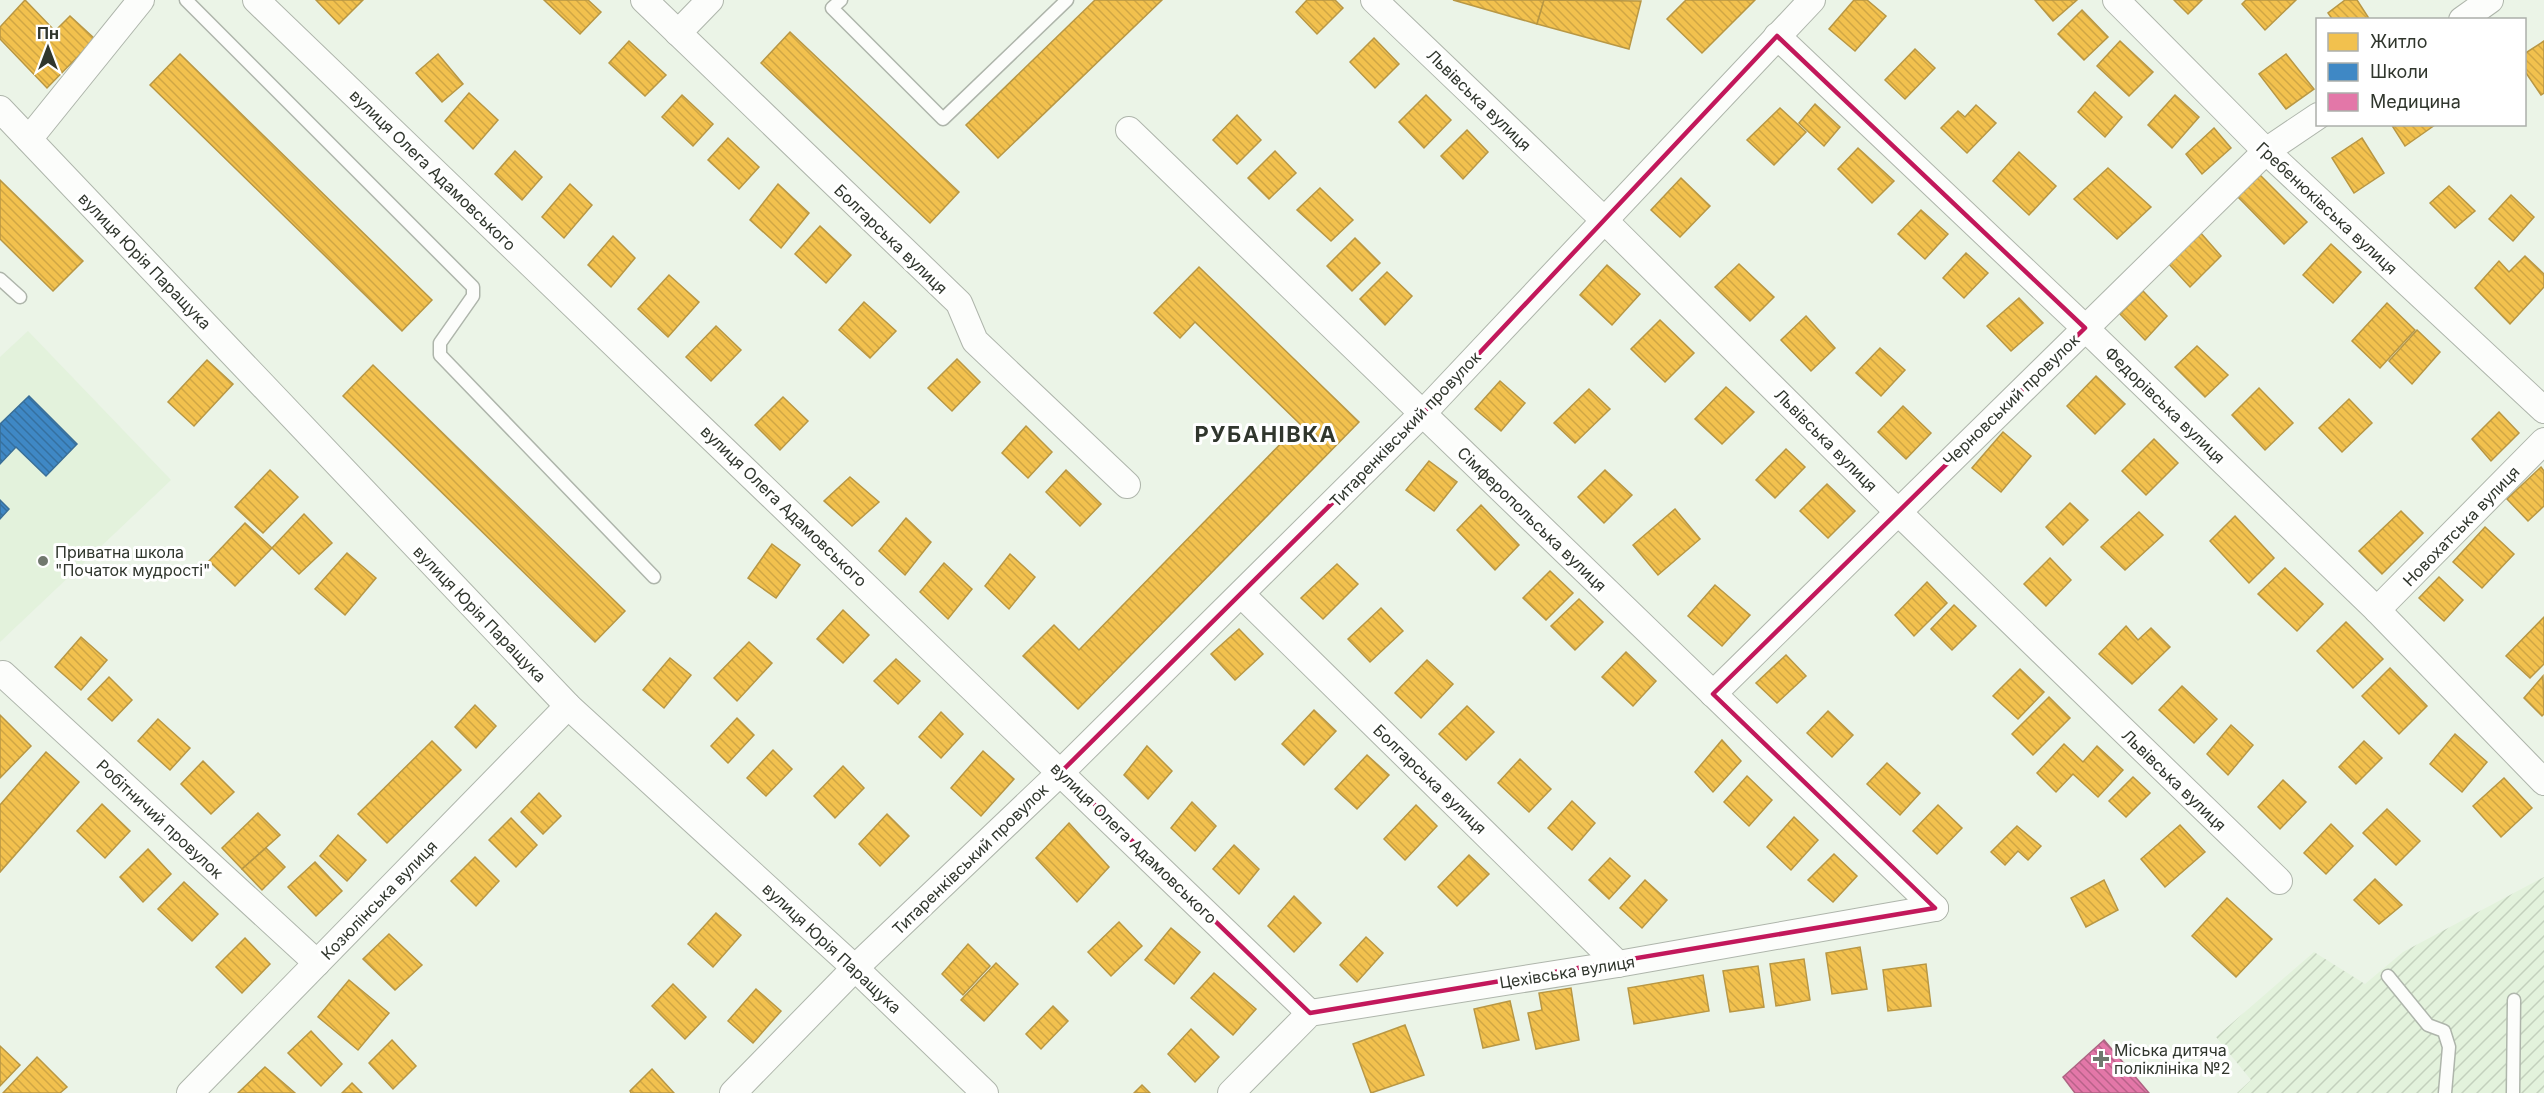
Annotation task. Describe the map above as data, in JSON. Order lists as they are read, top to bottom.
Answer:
{
  "streets": {
    "street": [
      "Львівська вулиця",
      "вулиця Олега Адамовського",
      "Гребенюківська вулиця",
      "Болгарська вулиця",
      "вулиця Юрія Паращука",
      "Черновський провулок",
      "Федорівська вулиця",
      "Титаренківський провулок",
      "Сімферопольська вулиця",
      "Новохатська вулиця",
      "Робітничий провулок",
      "Козюлінська вулиця",
      "Цехівська вулиця"
    ]
  },
  "crossings": [
    ["Львівська вулиця", "Черновський провулок"],
    ["Львівська вулиця", "Титаренківський провулок"],
    ["вулиця Олега Адамовського", "Титаренківський провулок"],
    ["вулиця Олега Адамовського", "Цехівська вулиця"],
    ["Гребенюківська вулиця", "Черновський провулок"],
    ["Болгарська вулиця", "Титаренківський провулок"],
    ["Болгарська вулиця", "Цехівська вулиця"],
    ["вулиця Юрія Паращука", "Титаренківський провулок"],
    ["вулиця Юрія Паращука", "Козюлінська вулиця"],
    ["Черновський провулок", "Федорівська вулиця"],
    ["Черновський провулок", "Сімферопольська вулиця"],
    ["Федорівська вулиця", "Титаренківський провулок"],
    ["Федорівська вулиця", "Новохатська вулиця"],
    ["Титаренківський провулок", "Сімферопольська вулиця"],
    ["Сімферопольська вулиця", "Цехівська вулиця"],
    ["Робітничий провулок", "Козюлінська вулиця"]
  ],
  "districts": ["РУБАНІВКА"],
  "places": {
    "other": ["Приватна школа \"Початок мудрості\""],
    "health": ["Міська дитяча поліклініка №2"]
  },
  "legend": ["Житло", "Школи", "Медицина"],
  "north": "top"
}
